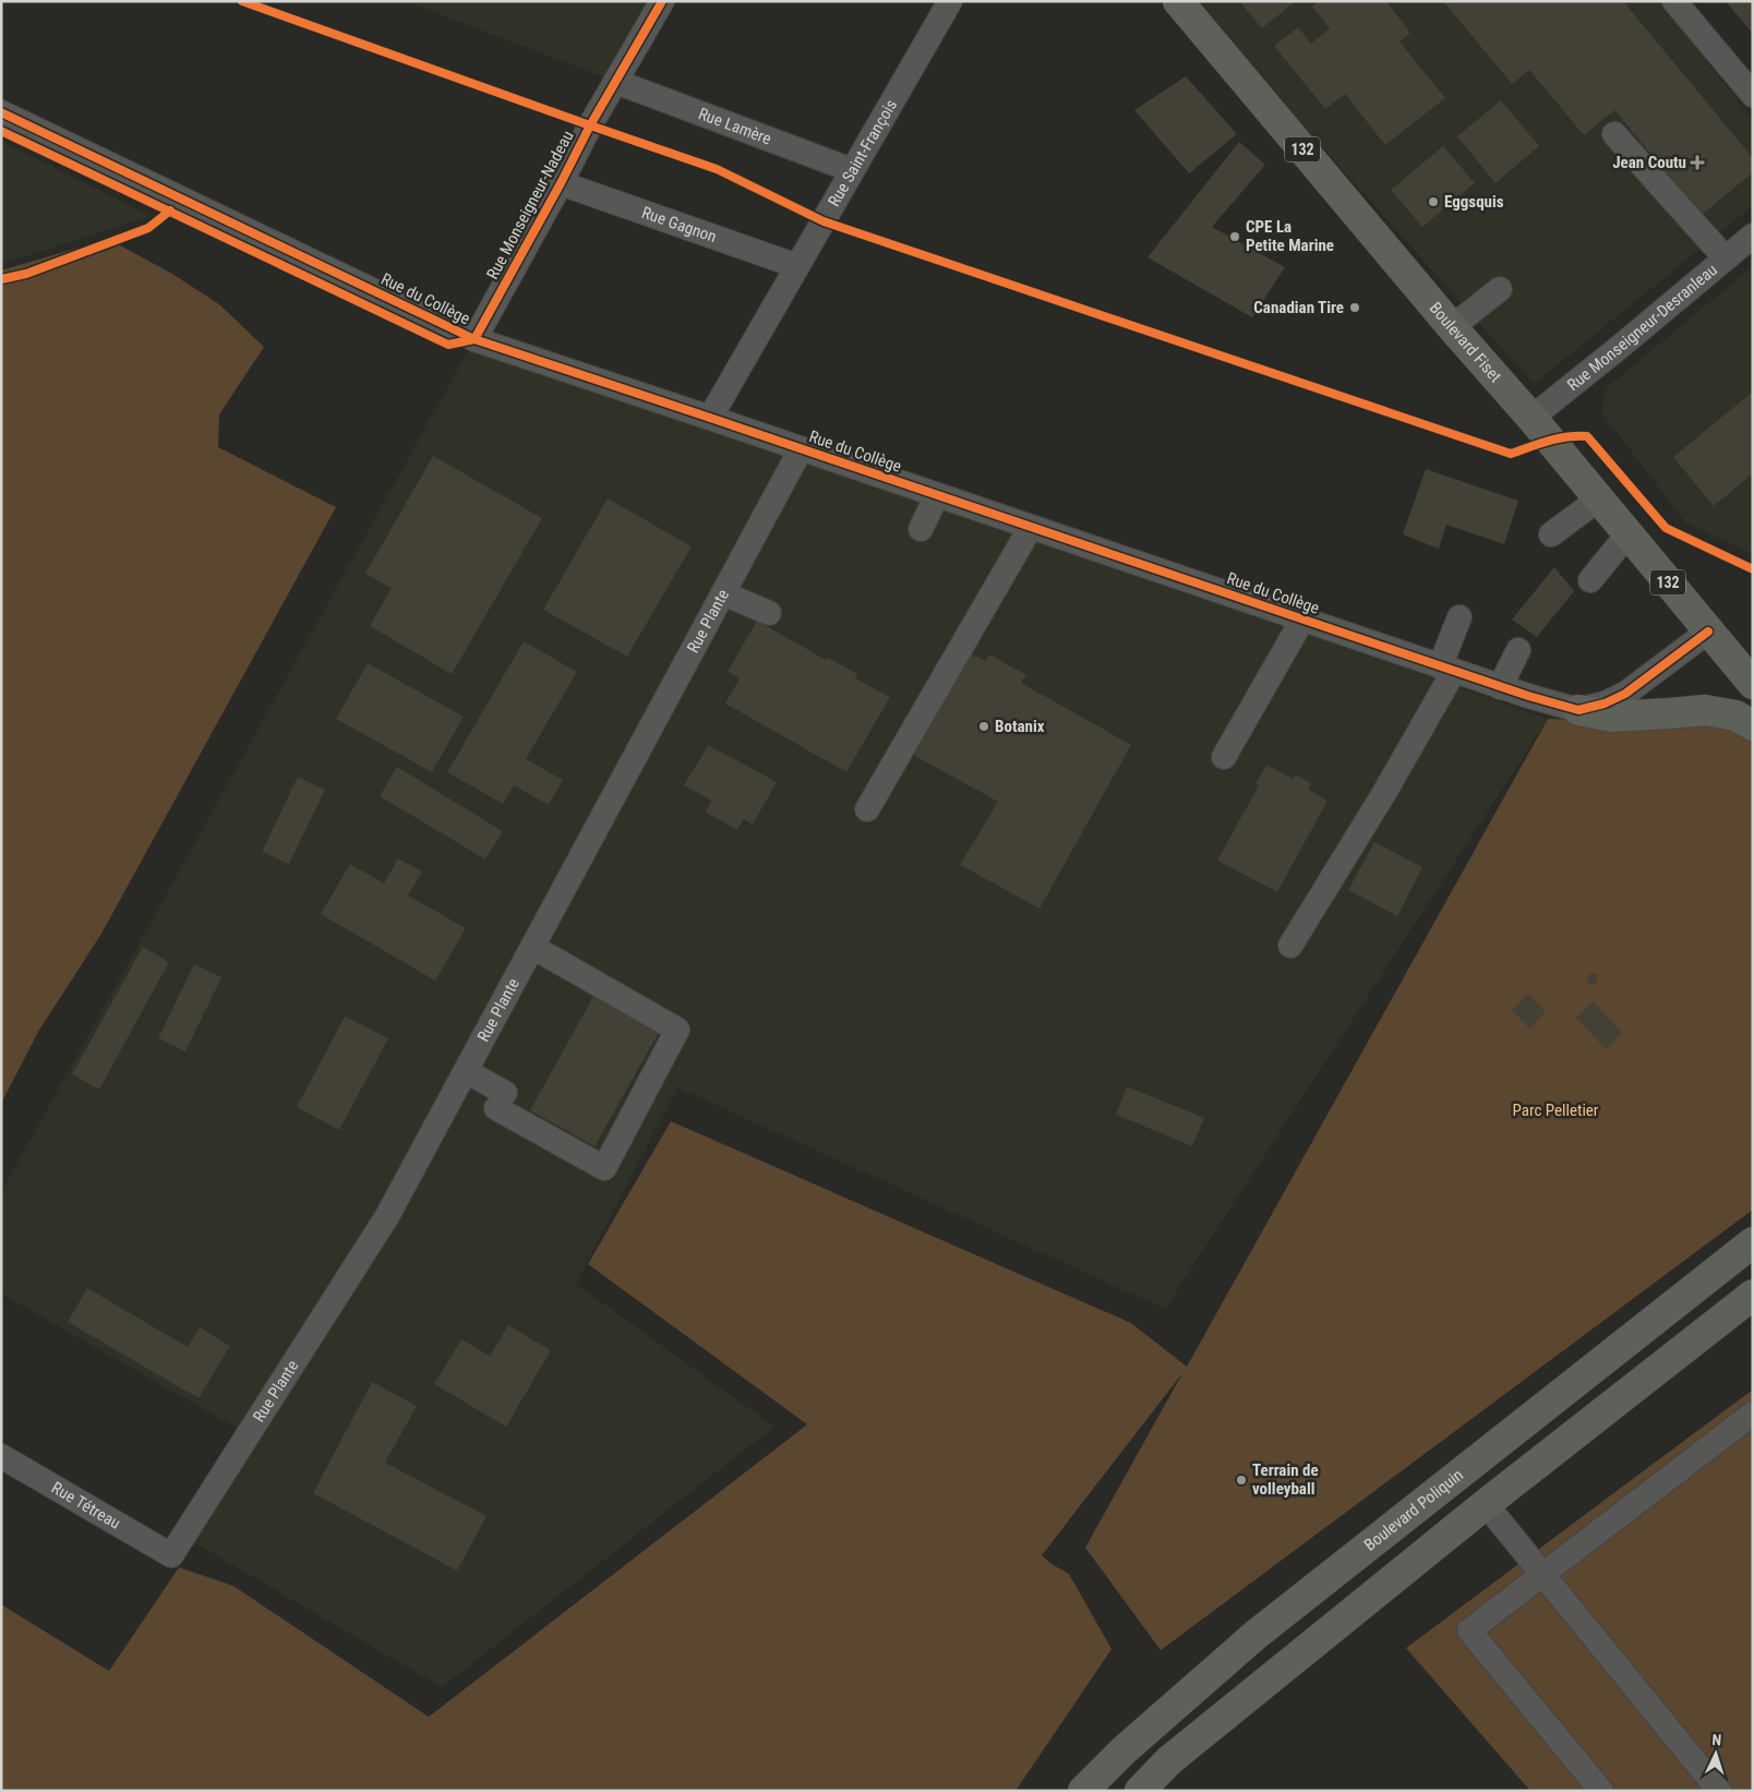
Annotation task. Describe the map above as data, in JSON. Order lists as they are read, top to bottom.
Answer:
{
  "streets": {
    "main road": ["132", "Boulevard Fiset", "Boulevard Poliquin"],
    "street": [
      "Rue Lamère",
      "Rue Saint-François",
      "Rue Monseigneur-Nadeau",
      "Rue Gagnon",
      "Rue du Collège",
      "Rue Monseigneur-Desranleau",
      "Rue Plante",
      "Rue Tétreau"
    ]
  },
  "crossings": [
    ["Rue Lamère", "Rue Saint-François"],
    ["Rue Lamère", "Rue Monseigneur-Nadeau"],
    ["Rue Saint-François", "Rue Gagnon"],
    ["Rue Saint-François", "Rue du Collège"],
    ["Rue Monseigneur-Nadeau", "Rue Gagnon"],
    ["Rue Monseigneur-Nadeau", "Rue du Collège"],
    ["Rue du Collège", "Boulevard Fiset"],
    ["Rue du Collège", "Rue Plante"],
    ["Rue Monseigneur-Desranleau", "Boulevard Fiset"],
    ["Rue Plante", "Rue Tétreau"]
  ],
  "parks": ["Parc Pelletier"],
  "places": {
    "health": ["Jean Coutu"],
    "other": [
      "Eggsquis",
      "CPE La Petite Marine",
      "Canadian Tire",
      "Botanix",
      "Terrain de volleyball"
    ]
  },
  "north": "top"
}
